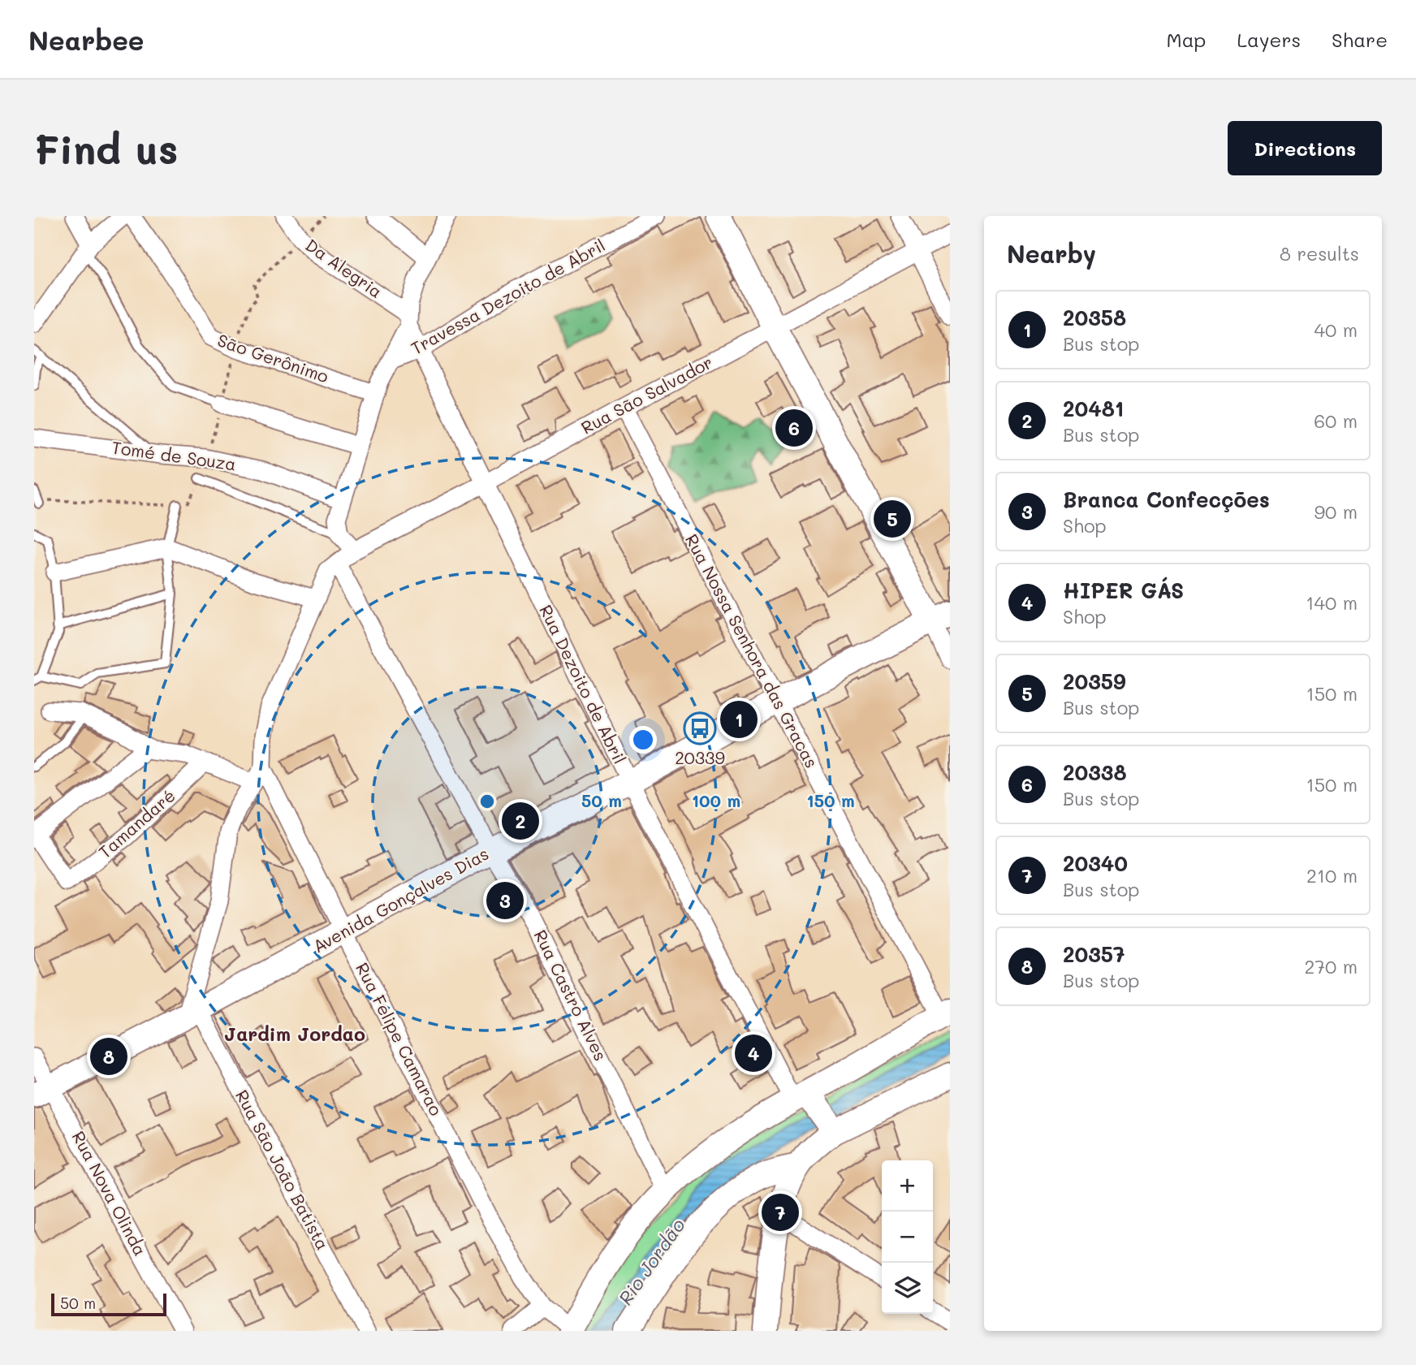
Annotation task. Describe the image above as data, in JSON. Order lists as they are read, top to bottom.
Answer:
{
  "streets": {
    "street": [
      "Da Alegria",
      "Travessa Dezoito de Abril",
      "São Gerônimo",
      "Rua São Salvador",
      "Tomé de Souza",
      "Rua Nossa Senhora das Gracas",
      "Rua Dezoito de Abril",
      "Tamandaré",
      "Avenida Gonçalves Dias",
      "Rua Castro Alves",
      "Rua Felipe Camarao",
      "Rua São João Batista",
      "Rua Nova Olinda"
    ]
  },
  "crossings": [
    ["Da Alegria", "Rua Dezoito de Abril"],
    ["Travessa Dezoito de Abril", "Rua Dezoito de Abril"],
    ["Rua São Salvador", "Rua Nossa Senhora das Gracas"],
    ["Rua São Salvador", "Rua Dezoito de Abril"],
    ["Rua São Salvador", "Rua Castro Alves"],
    ["Rua Nossa Senhora das Gracas", "Avenida Gonçalves Dias"],
    ["Rua Dezoito de Abril", "Avenida Gonçalves Dias"],
    ["Avenida Gonçalves Dias", "Rua Castro Alves"],
    ["Avenida Gonçalves Dias", "Rua Felipe Camarao"],
    ["Avenida Gonçalves Dias", "Rua São João Batista"],
    ["Avenida Gonçalves Dias", "Rua Nova Olinda"]
  ],
  "districts": ["Jardim Jordao"],
  "water": ["Rio Jordão"],
  "places": {
    "bus stop": ["20339"]
  },
  "scale_bar": "50 m",
  "page": {
    "header": "Nearbee",
    "nav": ["Map", "Layers", "Share"],
    "buttons": "Directions",
    "title": "Find us",
    "heading": ["Nearby", "8 results"],
    "list": [
      {
        "mark": "1",
        "name": "20358",
        "note": "Bus stop",
        "value": "40 m"
      },
      {
        "mark": "2",
        "name": "20481",
        "note": "Bus stop",
        "value": "60 m"
      },
      {
        "mark": "3",
        "name": "Branca Confecções",
        "note": "Shop",
        "value": "90 m"
      },
      {
        "mark": "4",
        "name": "HIPER GÁS",
        "note": "Shop",
        "value": "140 m"
      },
      {
        "mark": "5",
        "name": "20359",
        "note": "Bus stop",
        "value": "150 m"
      },
      {
        "mark": "6",
        "name": "20338",
        "note": "Bus stop",
        "value": "150 m"
      },
      {
        "mark": "7",
        "name": "20340",
        "note": "Bus stop",
        "value": "210 m"
      },
      {
        "mark": "8",
        "name": "20357",
        "note": "Bus stop",
        "value": "270 m"
      }
    ],
    "pins": [
      "6",
      "5",
      "1",
      "2",
      "3",
      "4",
      "8",
      "7"
    ],
    "map_buttons": ["+", "−"],
    "scale": "50 m"
  },
  "rings": ["50 m", "100 m", "150 m"]
}
